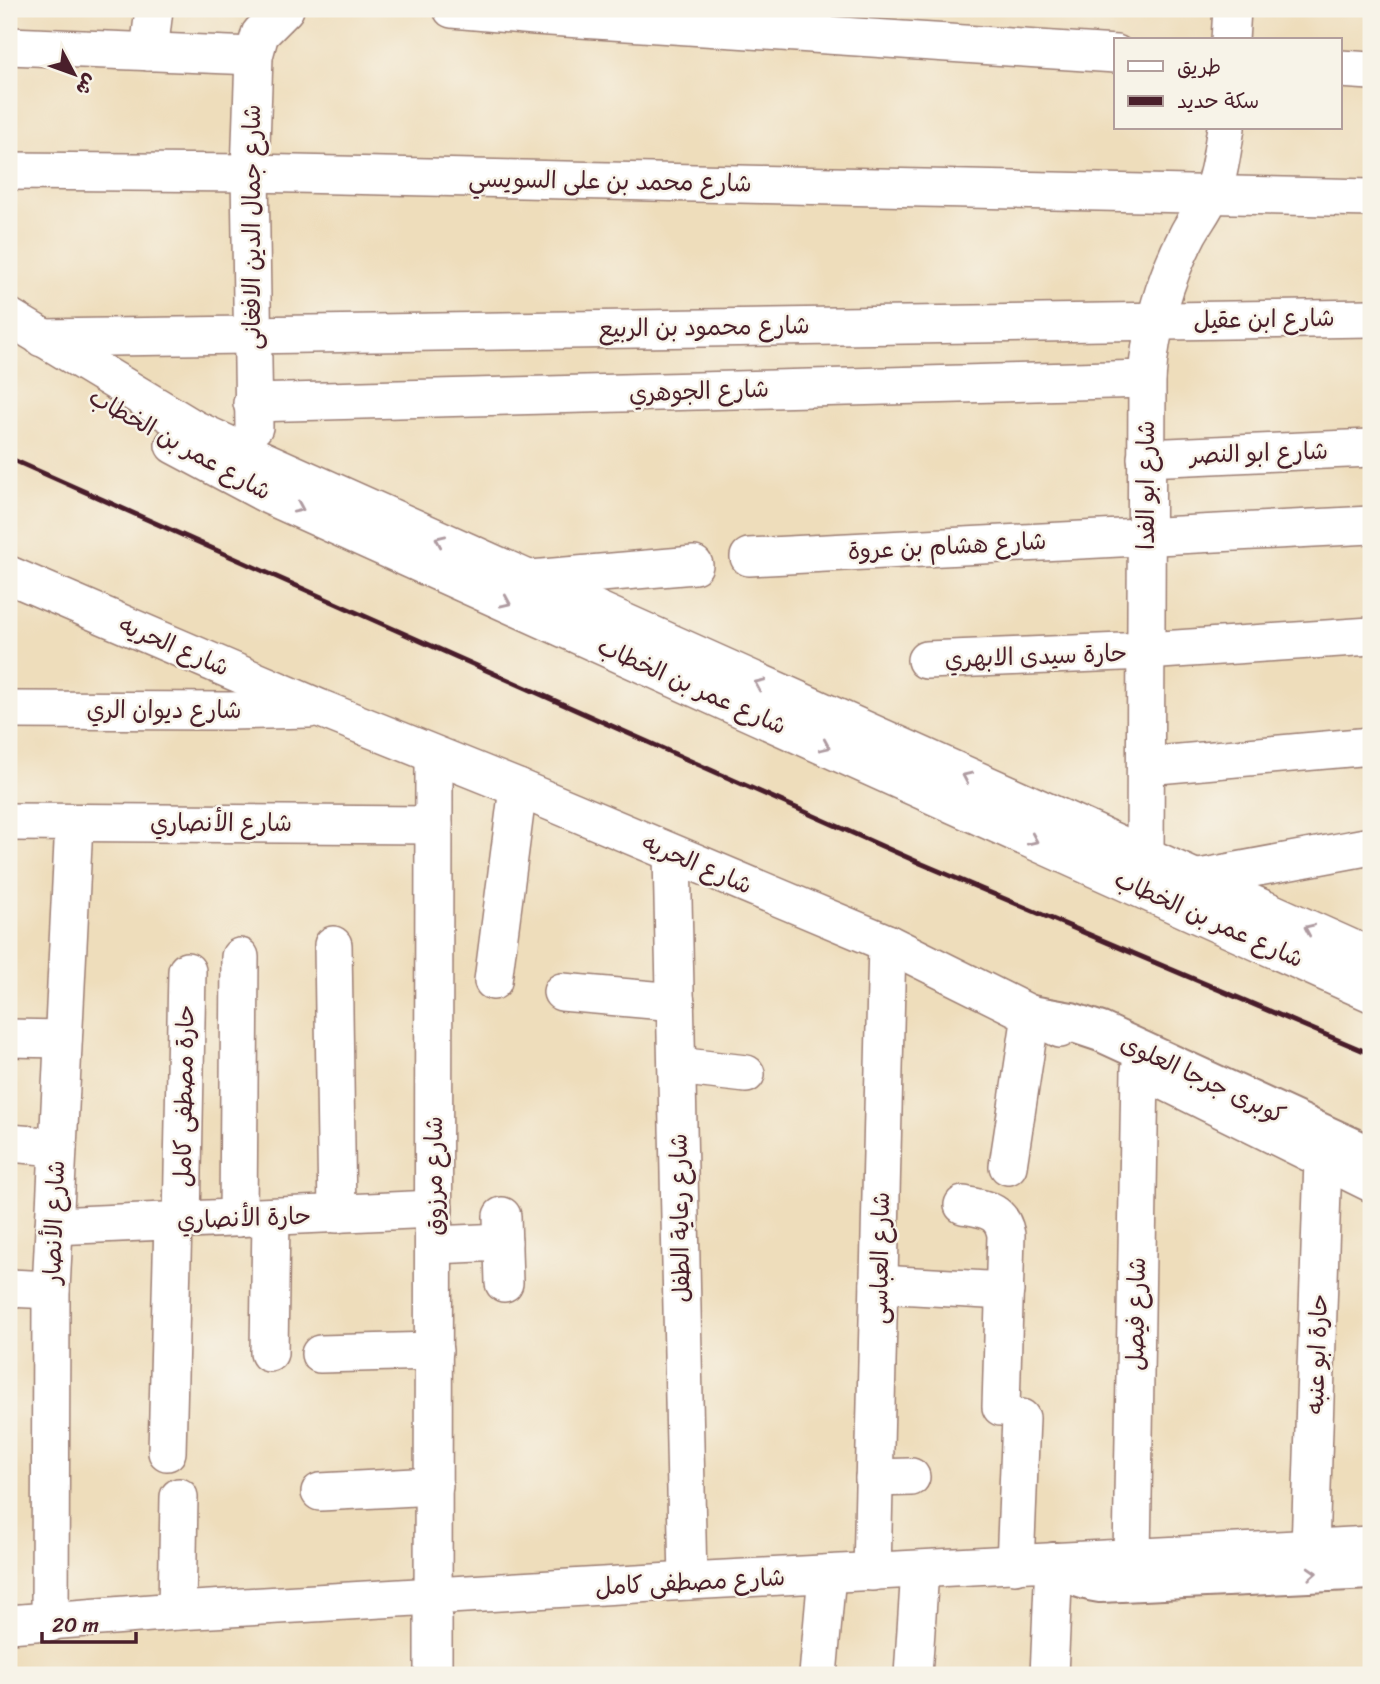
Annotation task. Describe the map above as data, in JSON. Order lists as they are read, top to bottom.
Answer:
{
  "streets": {
    "street": [
      "شارع محمد بن على السويسي",
      "شارع جمال الدين الافغانى",
      "شارع ابن عقيل",
      "شارع محمود بن الربيع",
      "شارع الجوهري",
      "شارع عمر بن الخطاب",
      "شارع ابو النصر",
      "شارع ابو الفدا",
      "شارع هشام بن عروة",
      "شارع الحريه",
      "حارة سيدى الابهري",
      "شارع ديوان الري",
      "شارع الأنصاري",
      "كوبرى جرجا العلوى",
      "حارة مصطفى كامل",
      "شارع مرزوق",
      "حارة الأنصاري",
      "شارع رعاية الطفل",
      "شارع الأنصار",
      "شارع العباسى",
      "شارع فيصل",
      "حارة ابو عنبه",
      "شارع مصطفى كامل"
    ]
  },
  "crossings": [
    ["شارع محمد بن على السويسي", "شارع جمال الدين الافغانى"],
    ["شارع محمد بن على السويسي", "شارع ابو الفدا"],
    ["شارع جمال الدين الافغانى", "شارع محمود بن الربيع"],
    ["شارع جمال الدين الافغانى", "شارع الجوهري"],
    ["شارع جمال الدين الافغانى", "شارع عمر بن الخطاب"],
    ["شارع ابن عقيل", "شارع محمود بن الربيع"],
    ["شارع ابن عقيل", "شارع ابو الفدا"],
    ["شارع محمود بن الربيع", "شارع عمر بن الخطاب"],
    ["شارع محمود بن الربيع", "شارع ابو الفدا"],
    ["شارع الجوهري", "شارع ابو الفدا"],
    ["شارع عمر بن الخطاب", "شارع ابو الفدا"],
    ["شارع ابو النصر", "شارع ابو الفدا"],
    ["شارع ابو الفدا", "شارع هشام بن عروة"],
    ["شارع ابو الفدا", "حارة سيدى الابهري"],
    ["شارع الحريه", "شارع ديوان الري"],
    ["شارع الحريه", "كوبرى جرجا العلوى"],
    ["شارع الحريه", "شارع مرزوق"],
    ["شارع الحريه", "شارع رعاية الطفل"],
    ["شارع الحريه", "شارع العباسى"],
    ["شارع الحريه", "شارع فيصل"],
    ["شارع الحريه", "حارة ابو عنبه"],
    ["شارع الأنصاري", "شارع مرزوق"],
    ["شارع الأنصاري", "شارع الأنصار"],
    ["حارة مصطفى كامل", "حارة الأنصاري"],
    ["شارع مرزوق", "حارة الأنصاري"],
    ["شارع مرزوق", "شارع مصطفى كامل"],
    ["حارة الأنصاري", "شارع الأنصار"],
    ["شارع رعاية الطفل", "شارع مصطفى كامل"],
    ["شارع الأنصار", "شارع مصطفى كامل"],
    ["شارع العباسى", "شارع مصطفى كامل"],
    ["شارع فيصل", "شارع مصطفى كامل"],
    ["حارة ابو عنبه", "شارع مصطفى كامل"]
  ],
  "legend": ["طريق", "سكة حديد"],
  "scale_bar": "20 m",
  "north": "bottom right"
}
